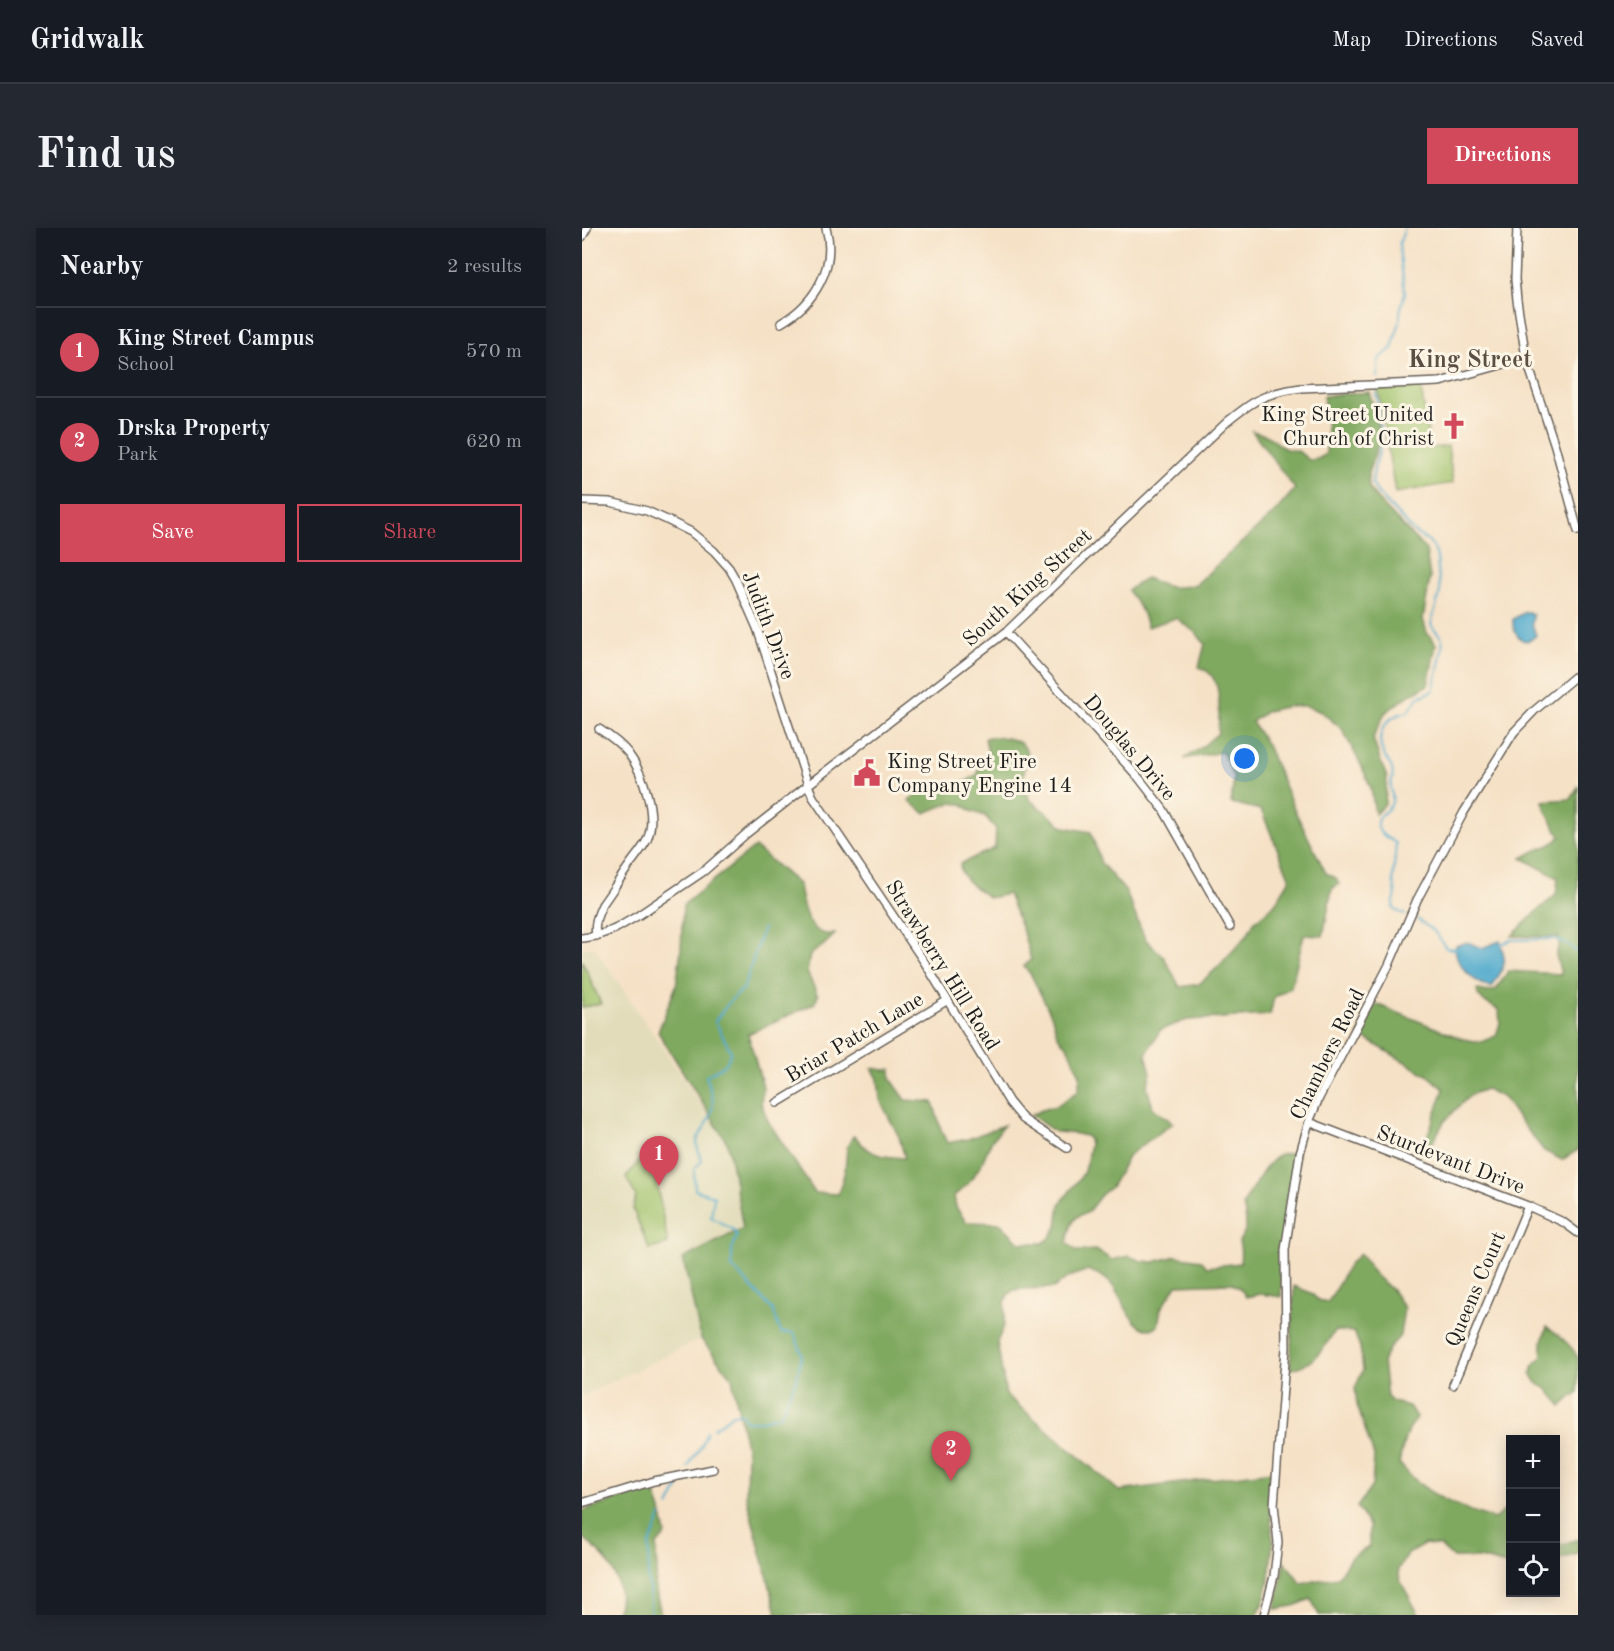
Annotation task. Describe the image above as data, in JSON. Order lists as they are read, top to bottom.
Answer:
{
  "streets": {
    "street": [
      "South King Street",
      "Judith Drive",
      "Douglas Drive",
      "Strawberry Hill Road",
      "Briar Patch Lane",
      "Chambers Road",
      "Sturdevant Drive",
      "Queens Court"
    ]
  },
  "crossings": [
    ["South King Street", "Judith Drive"],
    ["South King Street", "Douglas Drive"],
    ["South King Street", "Strawberry Hill Road"],
    ["Judith Drive", "Strawberry Hill Road"],
    ["Strawberry Hill Road", "Briar Patch Lane"],
    ["Chambers Road", "Sturdevant Drive"],
    ["Sturdevant Drive", "Queens Court"]
  ],
  "districts": ["King Street"],
  "places": {
    "church": ["King Street United Church of Christ"],
    "public building": ["King Street Fire Company Engine 14"]
  },
  "page": {
    "header": "Gridwalk",
    "nav": ["Map", "Directions", "Saved"],
    "buttons": [
      "Directions",
      ["Save", "Share"]
    ],
    "title": "Find us",
    "heading": ["Nearby", "2 results"],
    "list": [
      {
        "mark": "1",
        "name": "King Street Campus",
        "note": "School",
        "value": "570 m"
      },
      {
        "mark": "2",
        "name": "Drska Property",
        "note": "Park",
        "value": "620 m"
      }
    ],
    "pins": ["1", "2"],
    "map_buttons": ["+", "−"]
  }
}
